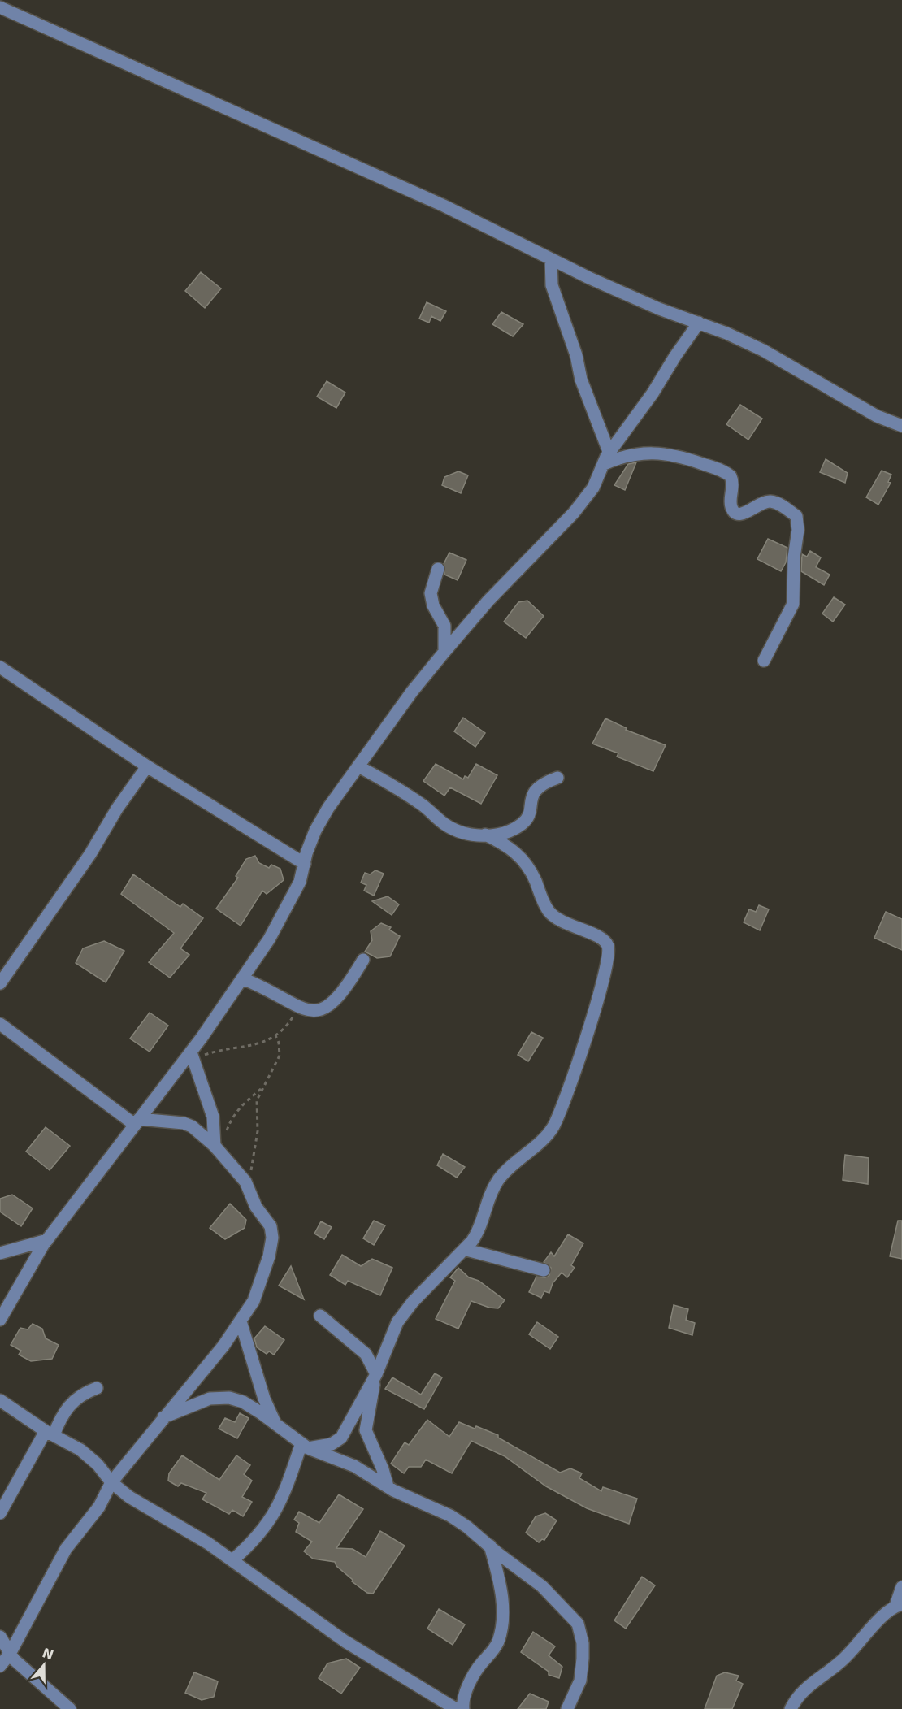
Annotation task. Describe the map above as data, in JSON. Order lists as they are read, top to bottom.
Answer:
{
  "north": "top"
}
